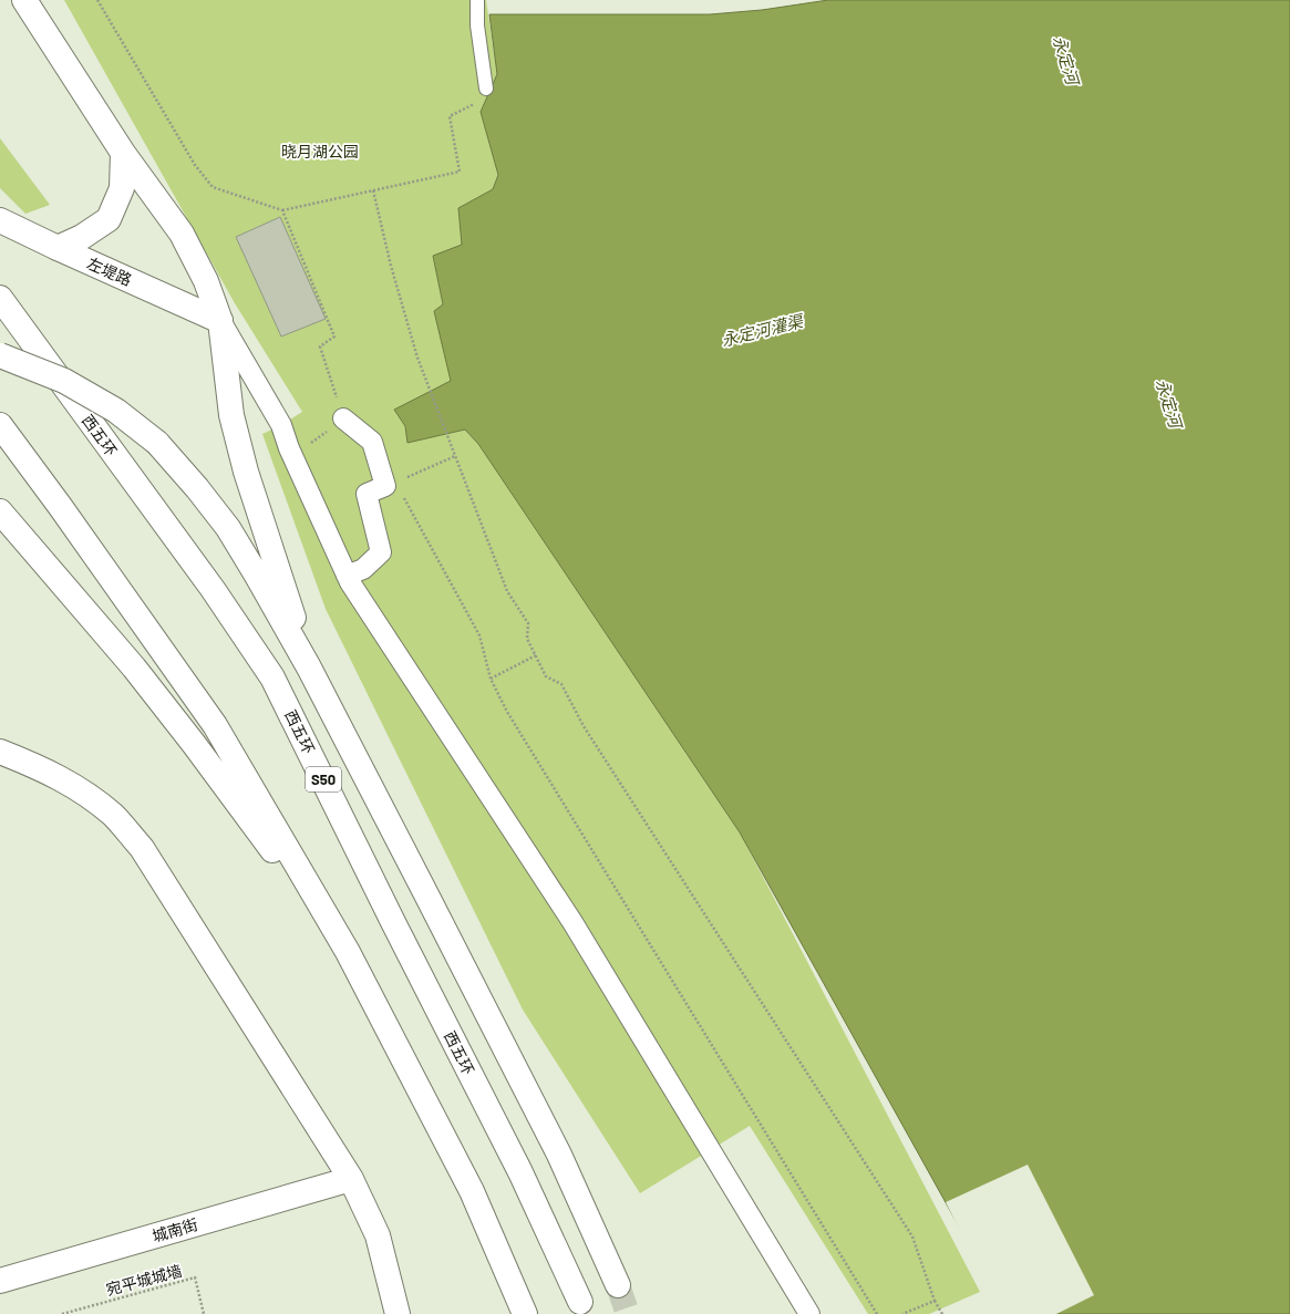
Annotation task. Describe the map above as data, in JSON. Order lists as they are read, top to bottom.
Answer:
{
  "streets": {
    "main road": [
      "左堤路",
      "西五环",
      "S50",
      "城南街"
    ],
    "path": ["宛平城城墙"]
  },
  "water": ["永定河", "永定河灌渠"],
  "parks": ["晓月湖公园"]
}
